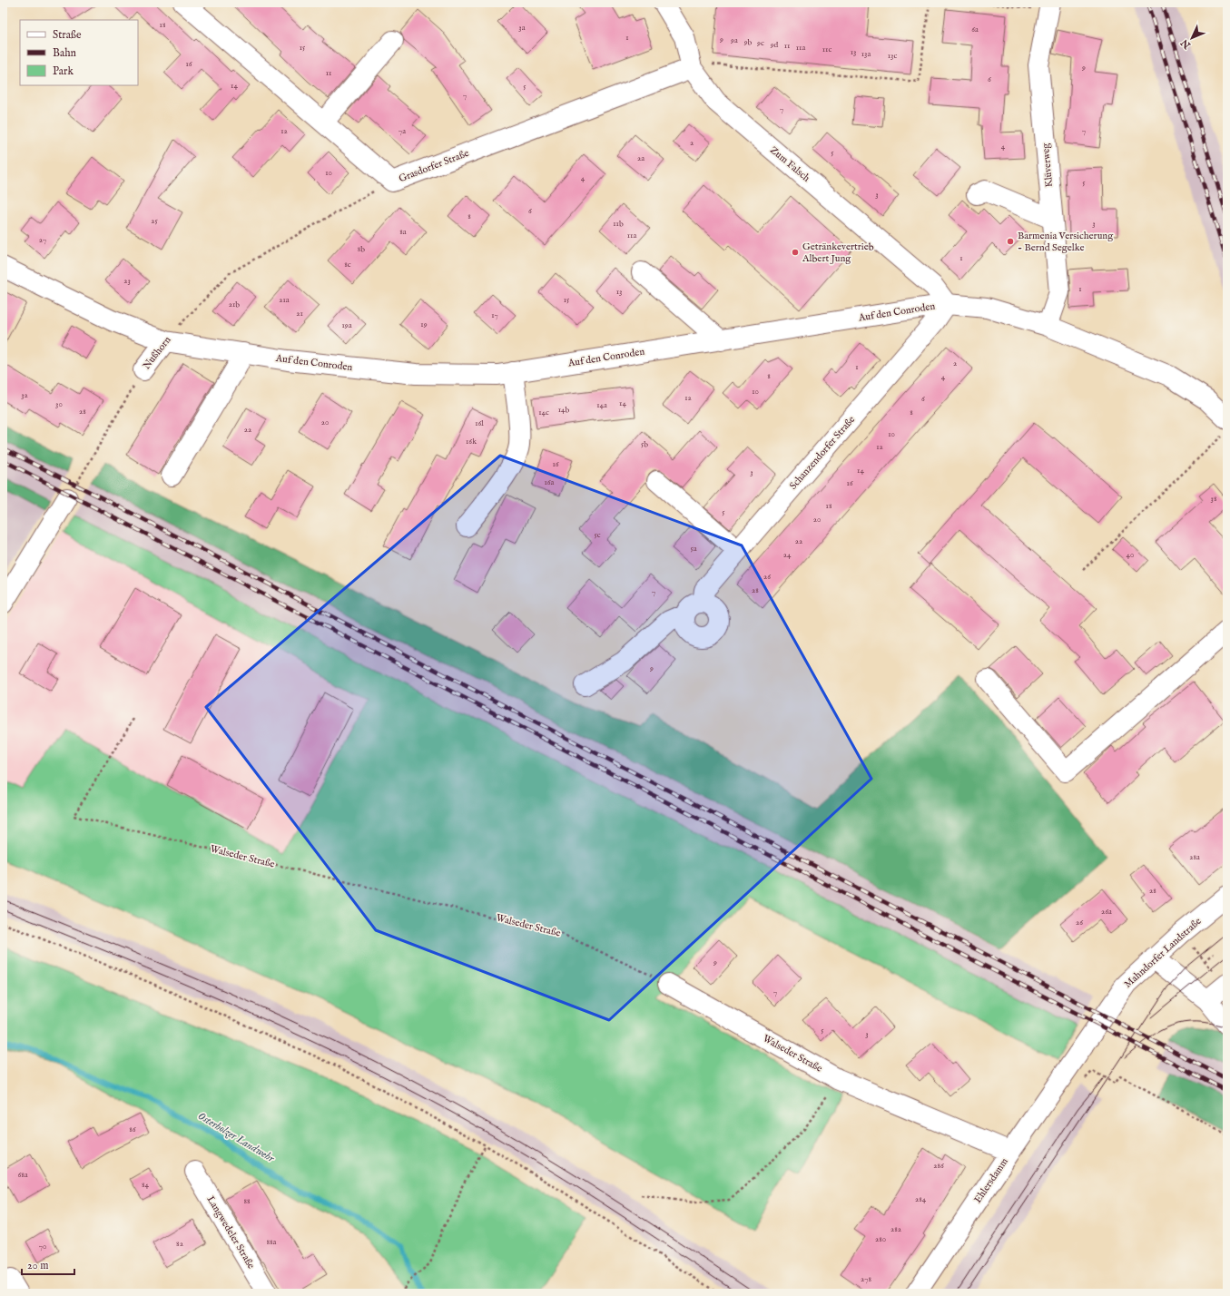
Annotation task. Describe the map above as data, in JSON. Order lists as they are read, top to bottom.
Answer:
{
  "streets": {
    "street": [
      "Zum Falsch",
      "Klüverweg",
      "Grasdorfer Straße",
      "Auf den Conroden",
      "Nußhorn",
      "Schanzendorfer Straße",
      "Walseder Straße",
      "Mahndorfer Landstraße",
      "Ehlersdamm",
      "Langwedeler Straße"
    ]
  },
  "crossings": [
    ["Zum Falsch", "Grasdorfer Straße"],
    ["Zum Falsch", "Auf den Conroden"],
    ["Zum Falsch", "Schanzendorfer Straße"],
    ["Klüverweg", "Auf den Conroden"],
    ["Grasdorfer Straße", "Nußhorn"],
    ["Auf den Conroden", "Nußhorn"],
    ["Auf den Conroden", "Schanzendorfer Straße"],
    ["Walseder Straße", "Ehlersdamm"],
    ["Mahndorfer Landstraße", "Ehlersdamm"]
  ],
  "water": ["Osterholzer Landwehr"],
  "places": ["Barmenia Versicherung - Bernd Segelke", "Getränkevertrieb Albert Jung"],
  "house_numbers": [
    "18",
    "3a",
    "6a",
    "1",
    "9",
    "9a",
    "9b",
    "9c",
    "9d",
    "11",
    "15",
    "11a",
    "11c",
    "13",
    "13a",
    "13c",
    "16",
    "9",
    "11",
    "6",
    "14",
    "5",
    "7",
    "7",
    "12",
    "7a",
    "7",
    "2",
    "4",
    "5",
    "2a",
    "10",
    "4",
    "5",
    "3",
    "6",
    "8",
    "25",
    "11b",
    "3",
    "8a",
    "11a",
    "27",
    "8b",
    "1",
    "8c",
    "23",
    "1",
    "13",
    "21a",
    "15",
    "21b",
    "21",
    "17",
    "19",
    "19a",
    "2",
    "1",
    "8",
    "4",
    "10",
    "32",
    "12",
    "6",
    "14",
    "30",
    "14a",
    "14b",
    "28",
    "14c",
    "8",
    "20",
    "16l",
    "22",
    "10",
    "16k",
    "5b",
    "12",
    "16",
    "14",
    "3",
    "16a",
    "16",
    "38",
    "18",
    "5",
    "20",
    "5c",
    "22",
    "5a",
    "24",
    "40",
    "26",
    "28",
    "7",
    "9",
    "28a",
    "28",
    "26a",
    "26",
    "9",
    "7",
    "5",
    "3",
    "86",
    "286",
    "68a",
    "84",
    "284",
    "88",
    "282",
    "280",
    "88a",
    "82",
    "70",
    "278"
  ],
  "legend": ["Straße", "Bahn", "Park"],
  "scale_bar": "20 m",
  "north": "bottom left"
}
